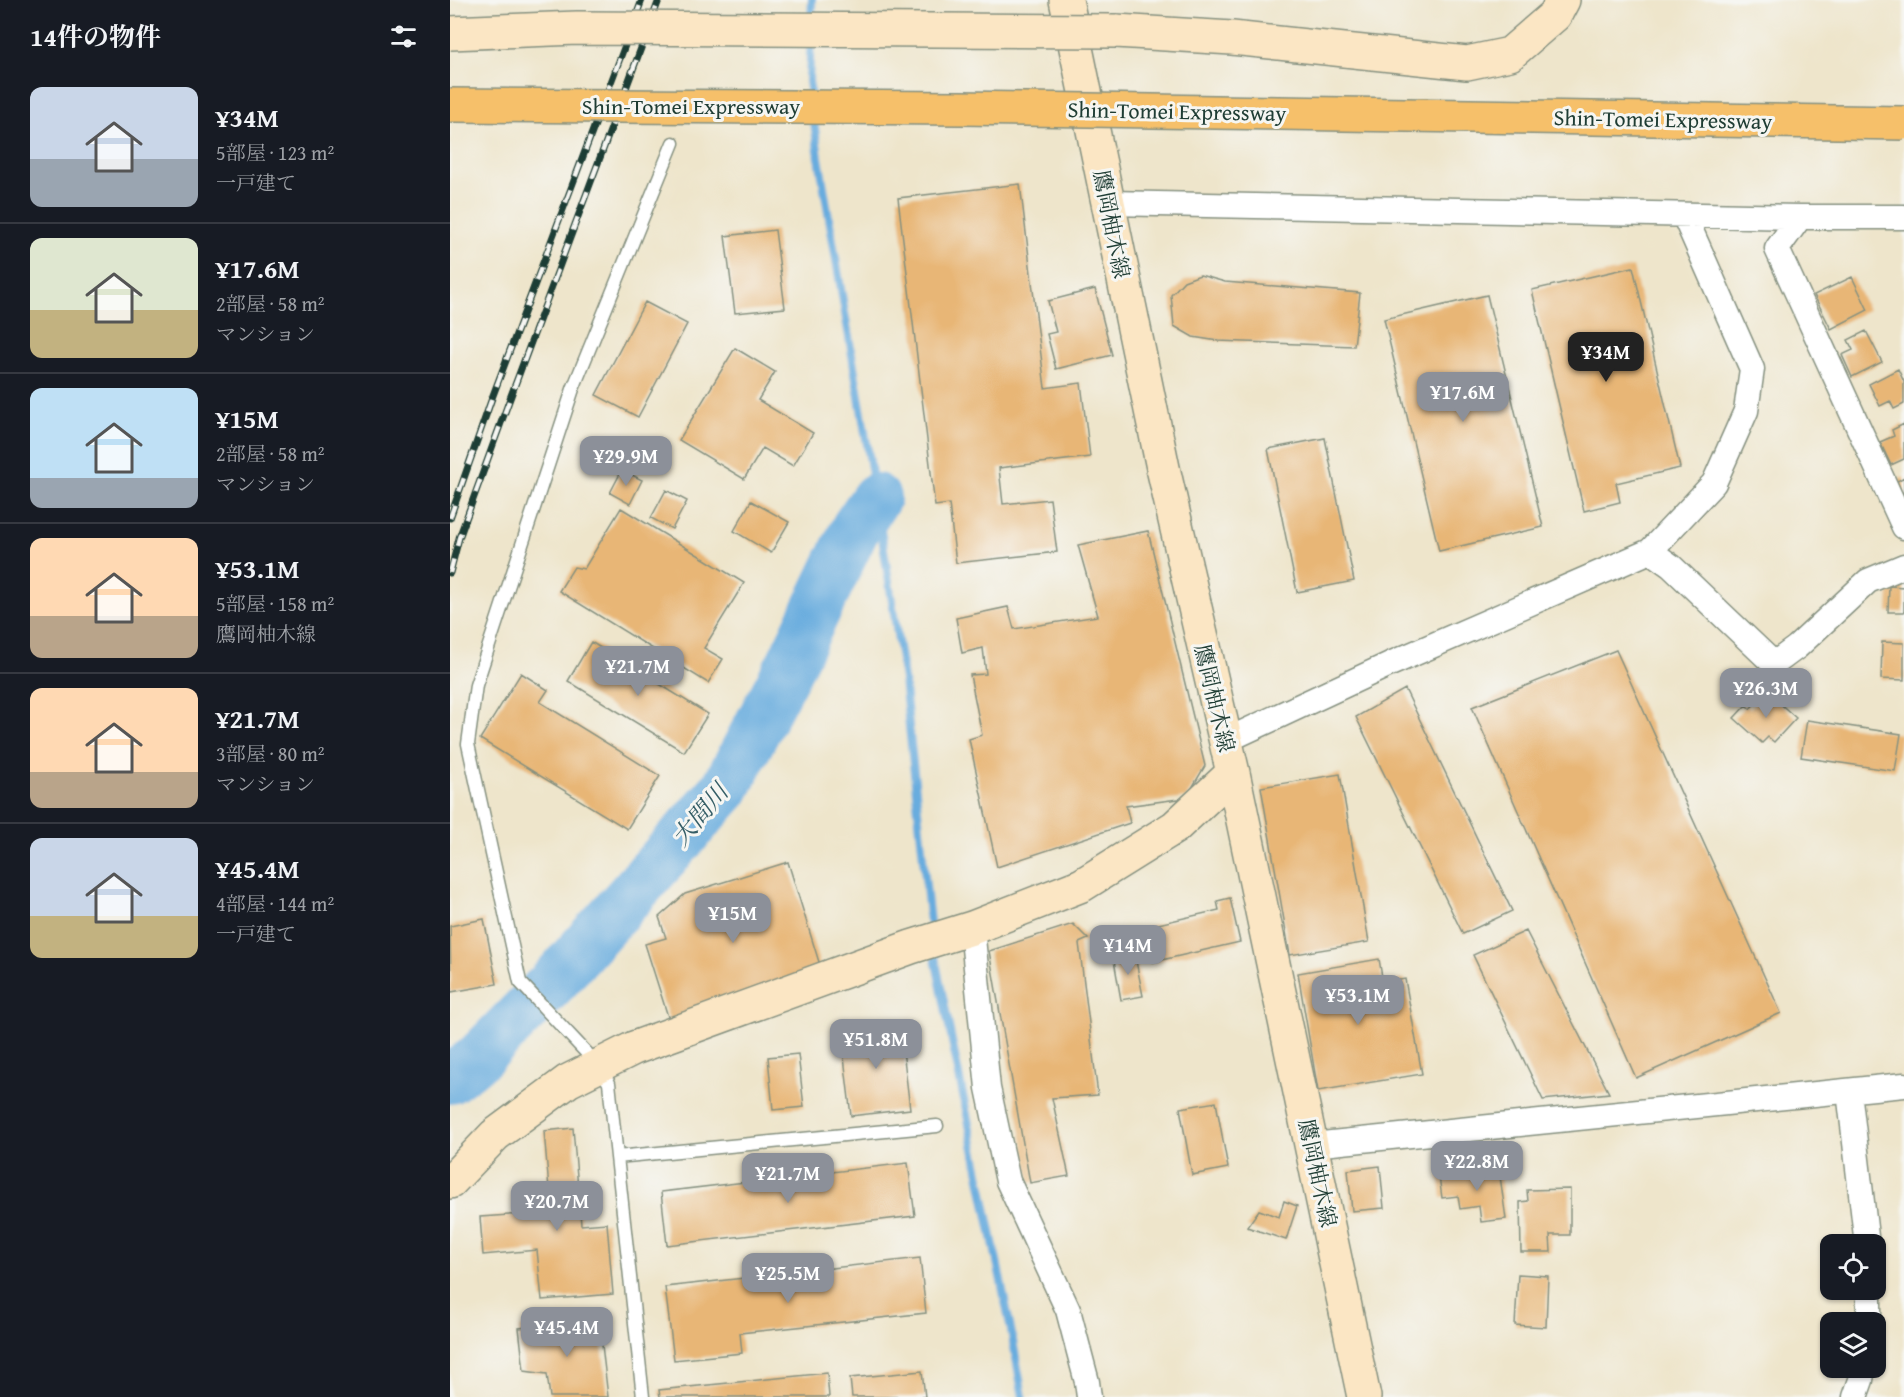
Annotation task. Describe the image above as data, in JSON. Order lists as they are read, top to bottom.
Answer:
{
  "streets": {
    "highway": ["Shin-Tomei Expressway"],
    "street": ["鷹岡柚木線"]
  },
  "water": ["大間川"],
  "page": {
    "heading": "14件の物件",
    "list": [
      {
        "name": "¥34M",
        "note": "5部屋 · 123 m² · 一戸建て"
      },
      {
        "name": "¥17.6M",
        "note": "2部屋 · 58 m² · マンション"
      },
      {
        "name": "¥15M",
        "note": "2部屋 · 58 m² · マンション"
      },
      {
        "name": "¥53.1M",
        "note": "5部屋 · 158 m² · 鷹岡柚木線"
      },
      {
        "name": "¥21.7M",
        "note": "3部屋 · 80 m² · マンション"
      },
      {
        "name": "¥45.4M",
        "note": "4部屋 · 144 m² · 一戸建て"
      }
    ],
    "price": [
      "¥34M",
      "¥17.6M",
      "¥29.9M",
      "¥21.7M",
      "¥26.3M",
      "¥15M",
      "¥14M",
      "¥53.1M",
      "¥51.8M",
      "¥22.8M",
      "¥21.7M",
      "¥20.7M",
      "¥25.5M",
      "¥45.4M"
    ]
  }
}
